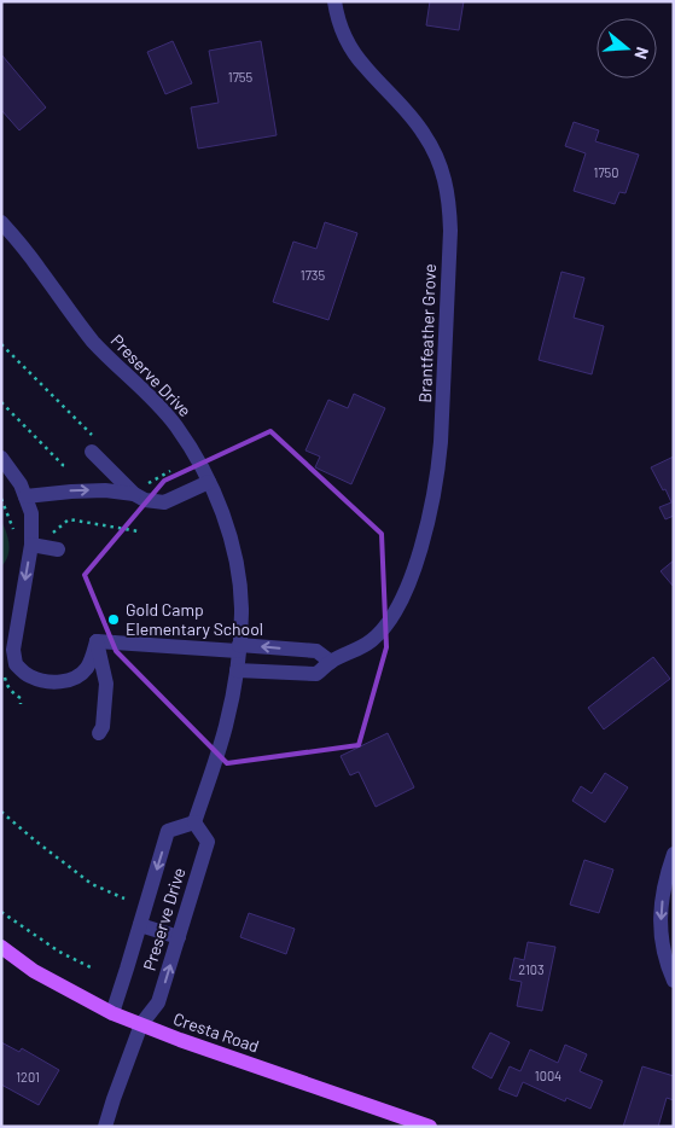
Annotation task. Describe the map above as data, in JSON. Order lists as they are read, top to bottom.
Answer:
{
  "streets": {
    "main road": ["Cresta Road"],
    "street": ["Brantfeather Grove", "Preserve Drive"]
  },
  "crossings": [
    ["Brantfeather Grove", "Preserve Drive"],
    ["Preserve Drive", "Cresta Road"]
  ],
  "places": ["Gold Camp Elementary School"],
  "house_numbers": [
    "1755",
    "1750",
    "1735",
    "2103",
    "1004",
    "1201"
  ],
  "north": "right"
}
